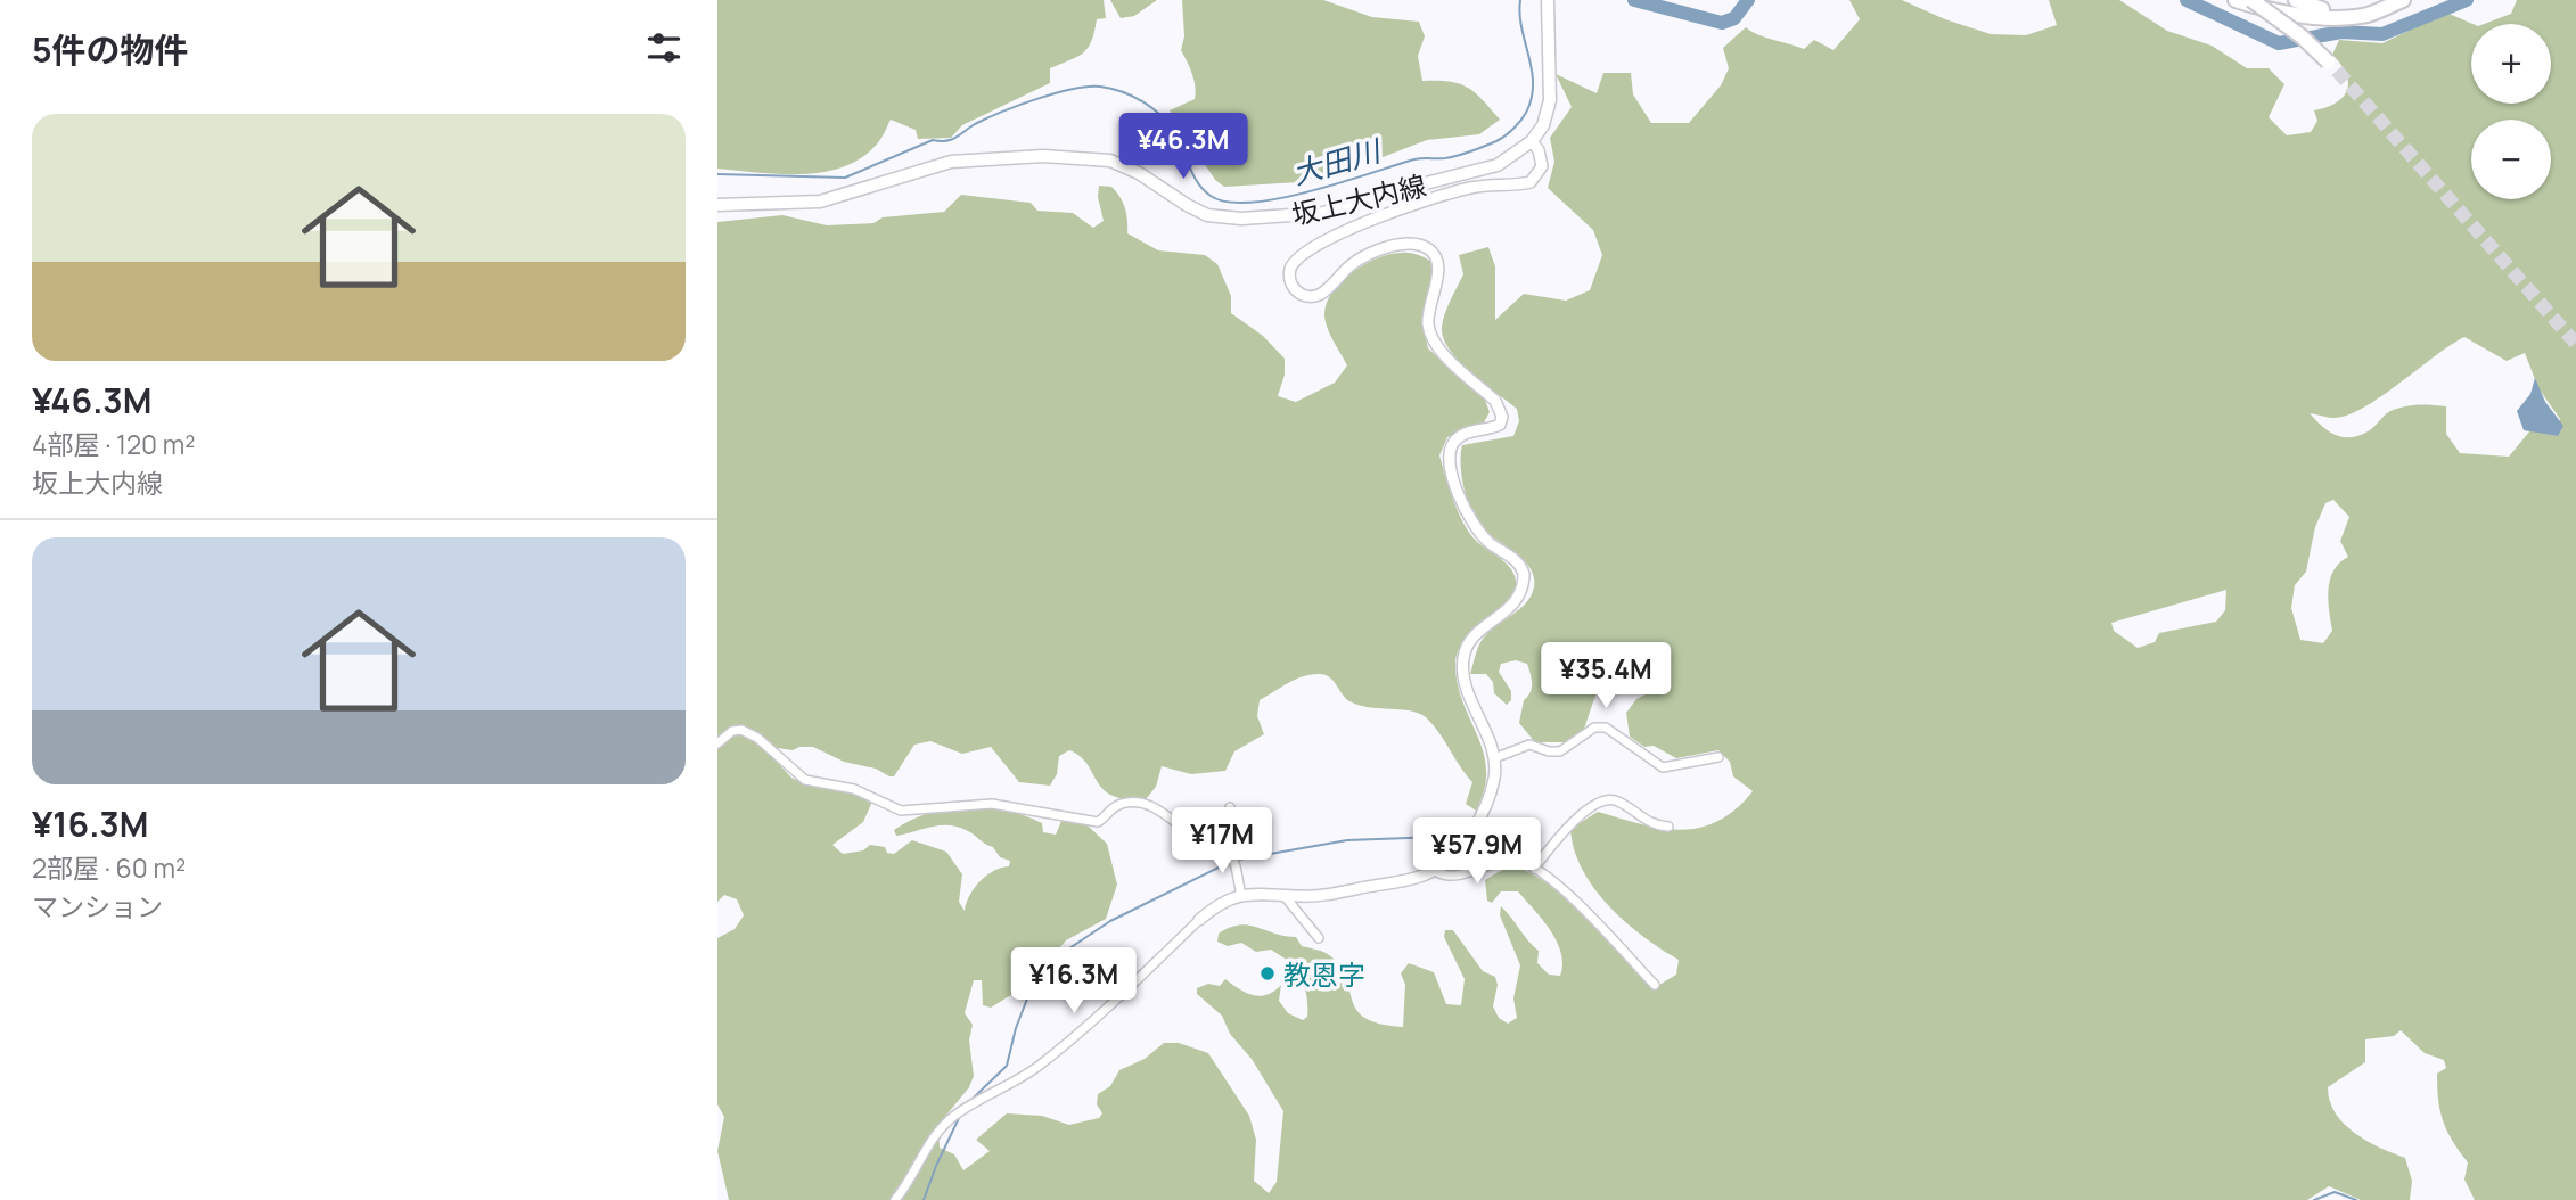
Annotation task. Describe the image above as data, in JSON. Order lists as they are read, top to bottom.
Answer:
{
  "streets": {
    "main road": ["坂上大内線"]
  },
  "water": ["大田川"],
  "places": ["教恩字"],
  "page": {
    "heading": "5件の物件",
    "map_buttons": ["+", "−"],
    "list": [
      {
        "name": "¥46.3M",
        "note": "4部屋 · 120 m² · 坂上大内線"
      },
      {
        "name": "¥16.3M",
        "note": "2部屋 · 60 m² · マンション"
      }
    ],
    "price": [
      "¥46.3M",
      "¥35.4M",
      "¥17M",
      "¥57.9M",
      "¥16.3M"
    ]
  }
}
